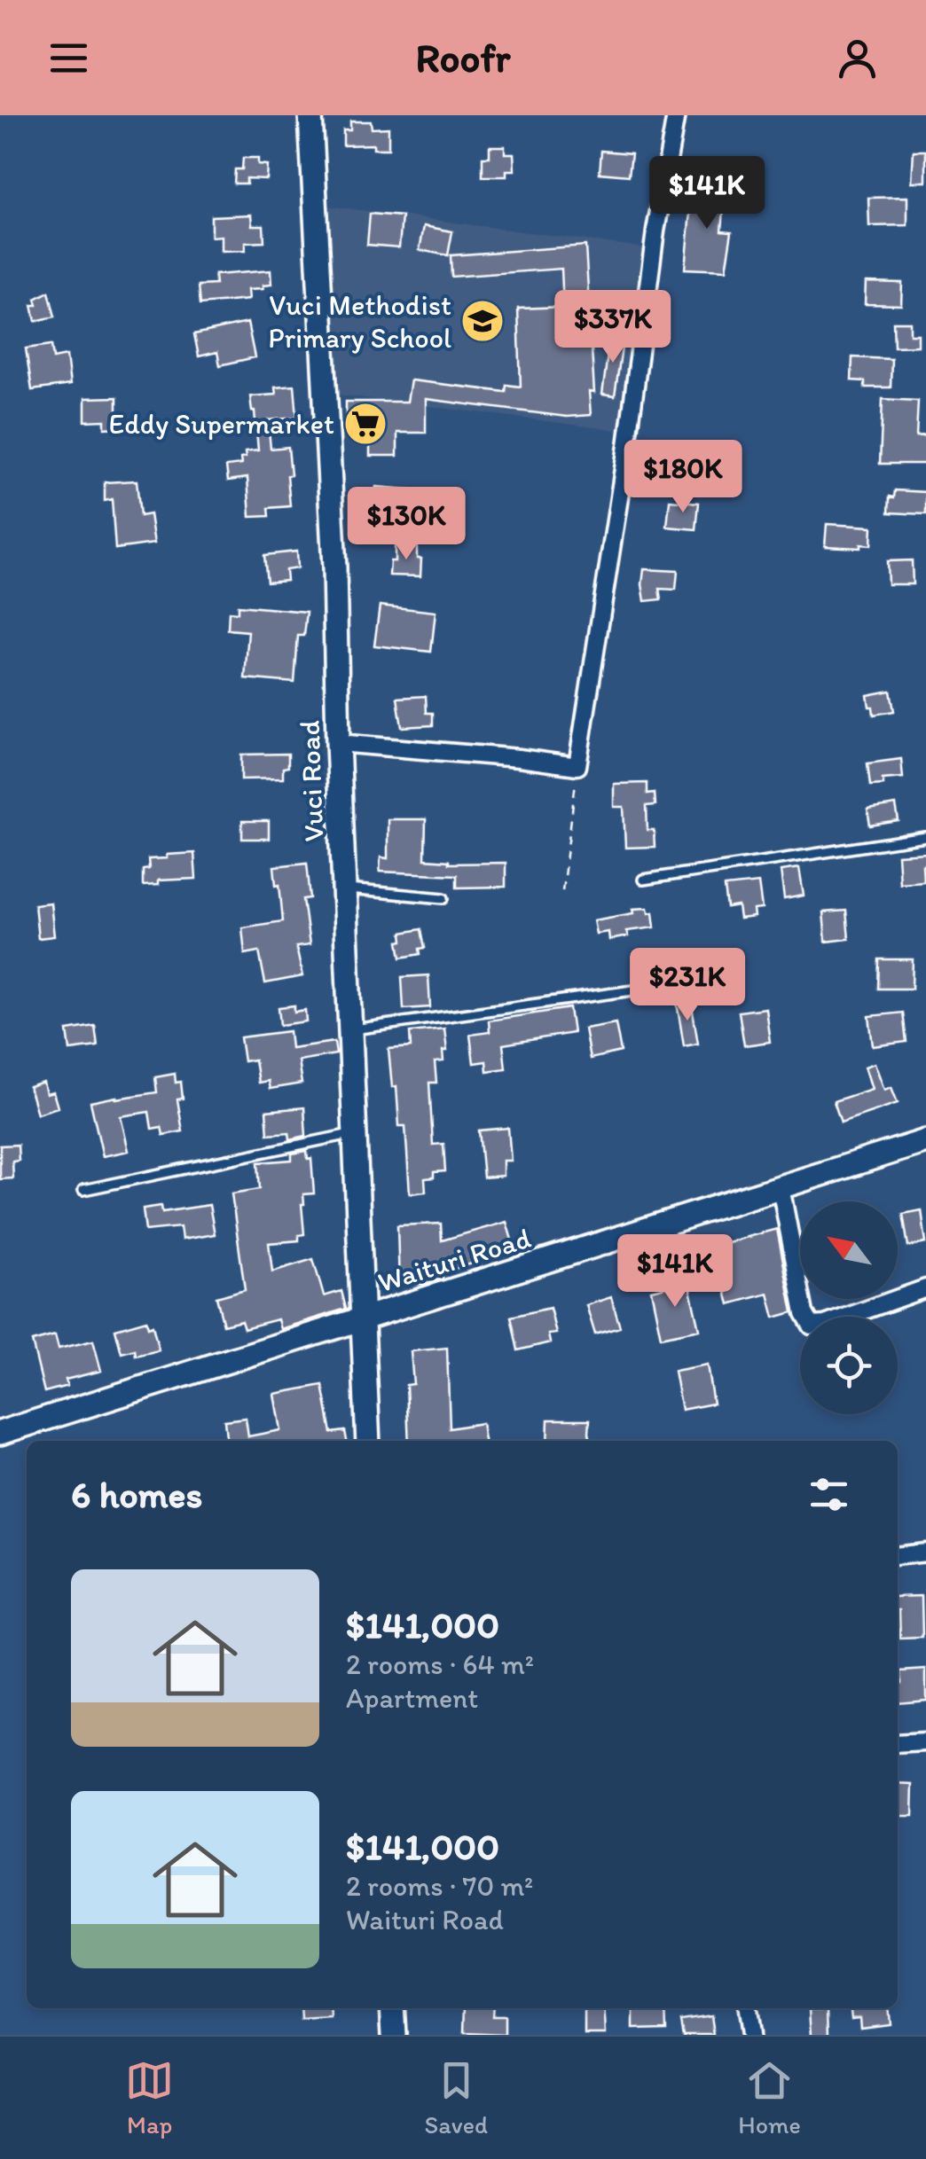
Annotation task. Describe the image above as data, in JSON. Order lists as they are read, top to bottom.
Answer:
{
  "streets": {
    "main road": ["Vuci Road", "Waituri Road"]
  },
  "crossings": [
    ["Vuci Road", "Waituri Road"]
  ],
  "places": {
    "school or university": ["Vuci Methodist Primary School"],
    "supermarket": ["Eddy Supermarket"]
  },
  "north": "top left",
  "page": {
    "header": "Roofr",
    "price": [
      "$141K",
      "$337K",
      "$180K",
      "$130K",
      "$231K",
      "$141K"
    ],
    "heading": "6 homes",
    "list": [
      {
        "name": "$141,000",
        "note": "2 rooms · 64 m² · Apartment"
      },
      {
        "name": "$141,000",
        "note": "2 rooms · 70 m² · Waituri Road"
      }
    ],
    "tabs": ["Map", "Saved", "Home"]
  }
}
